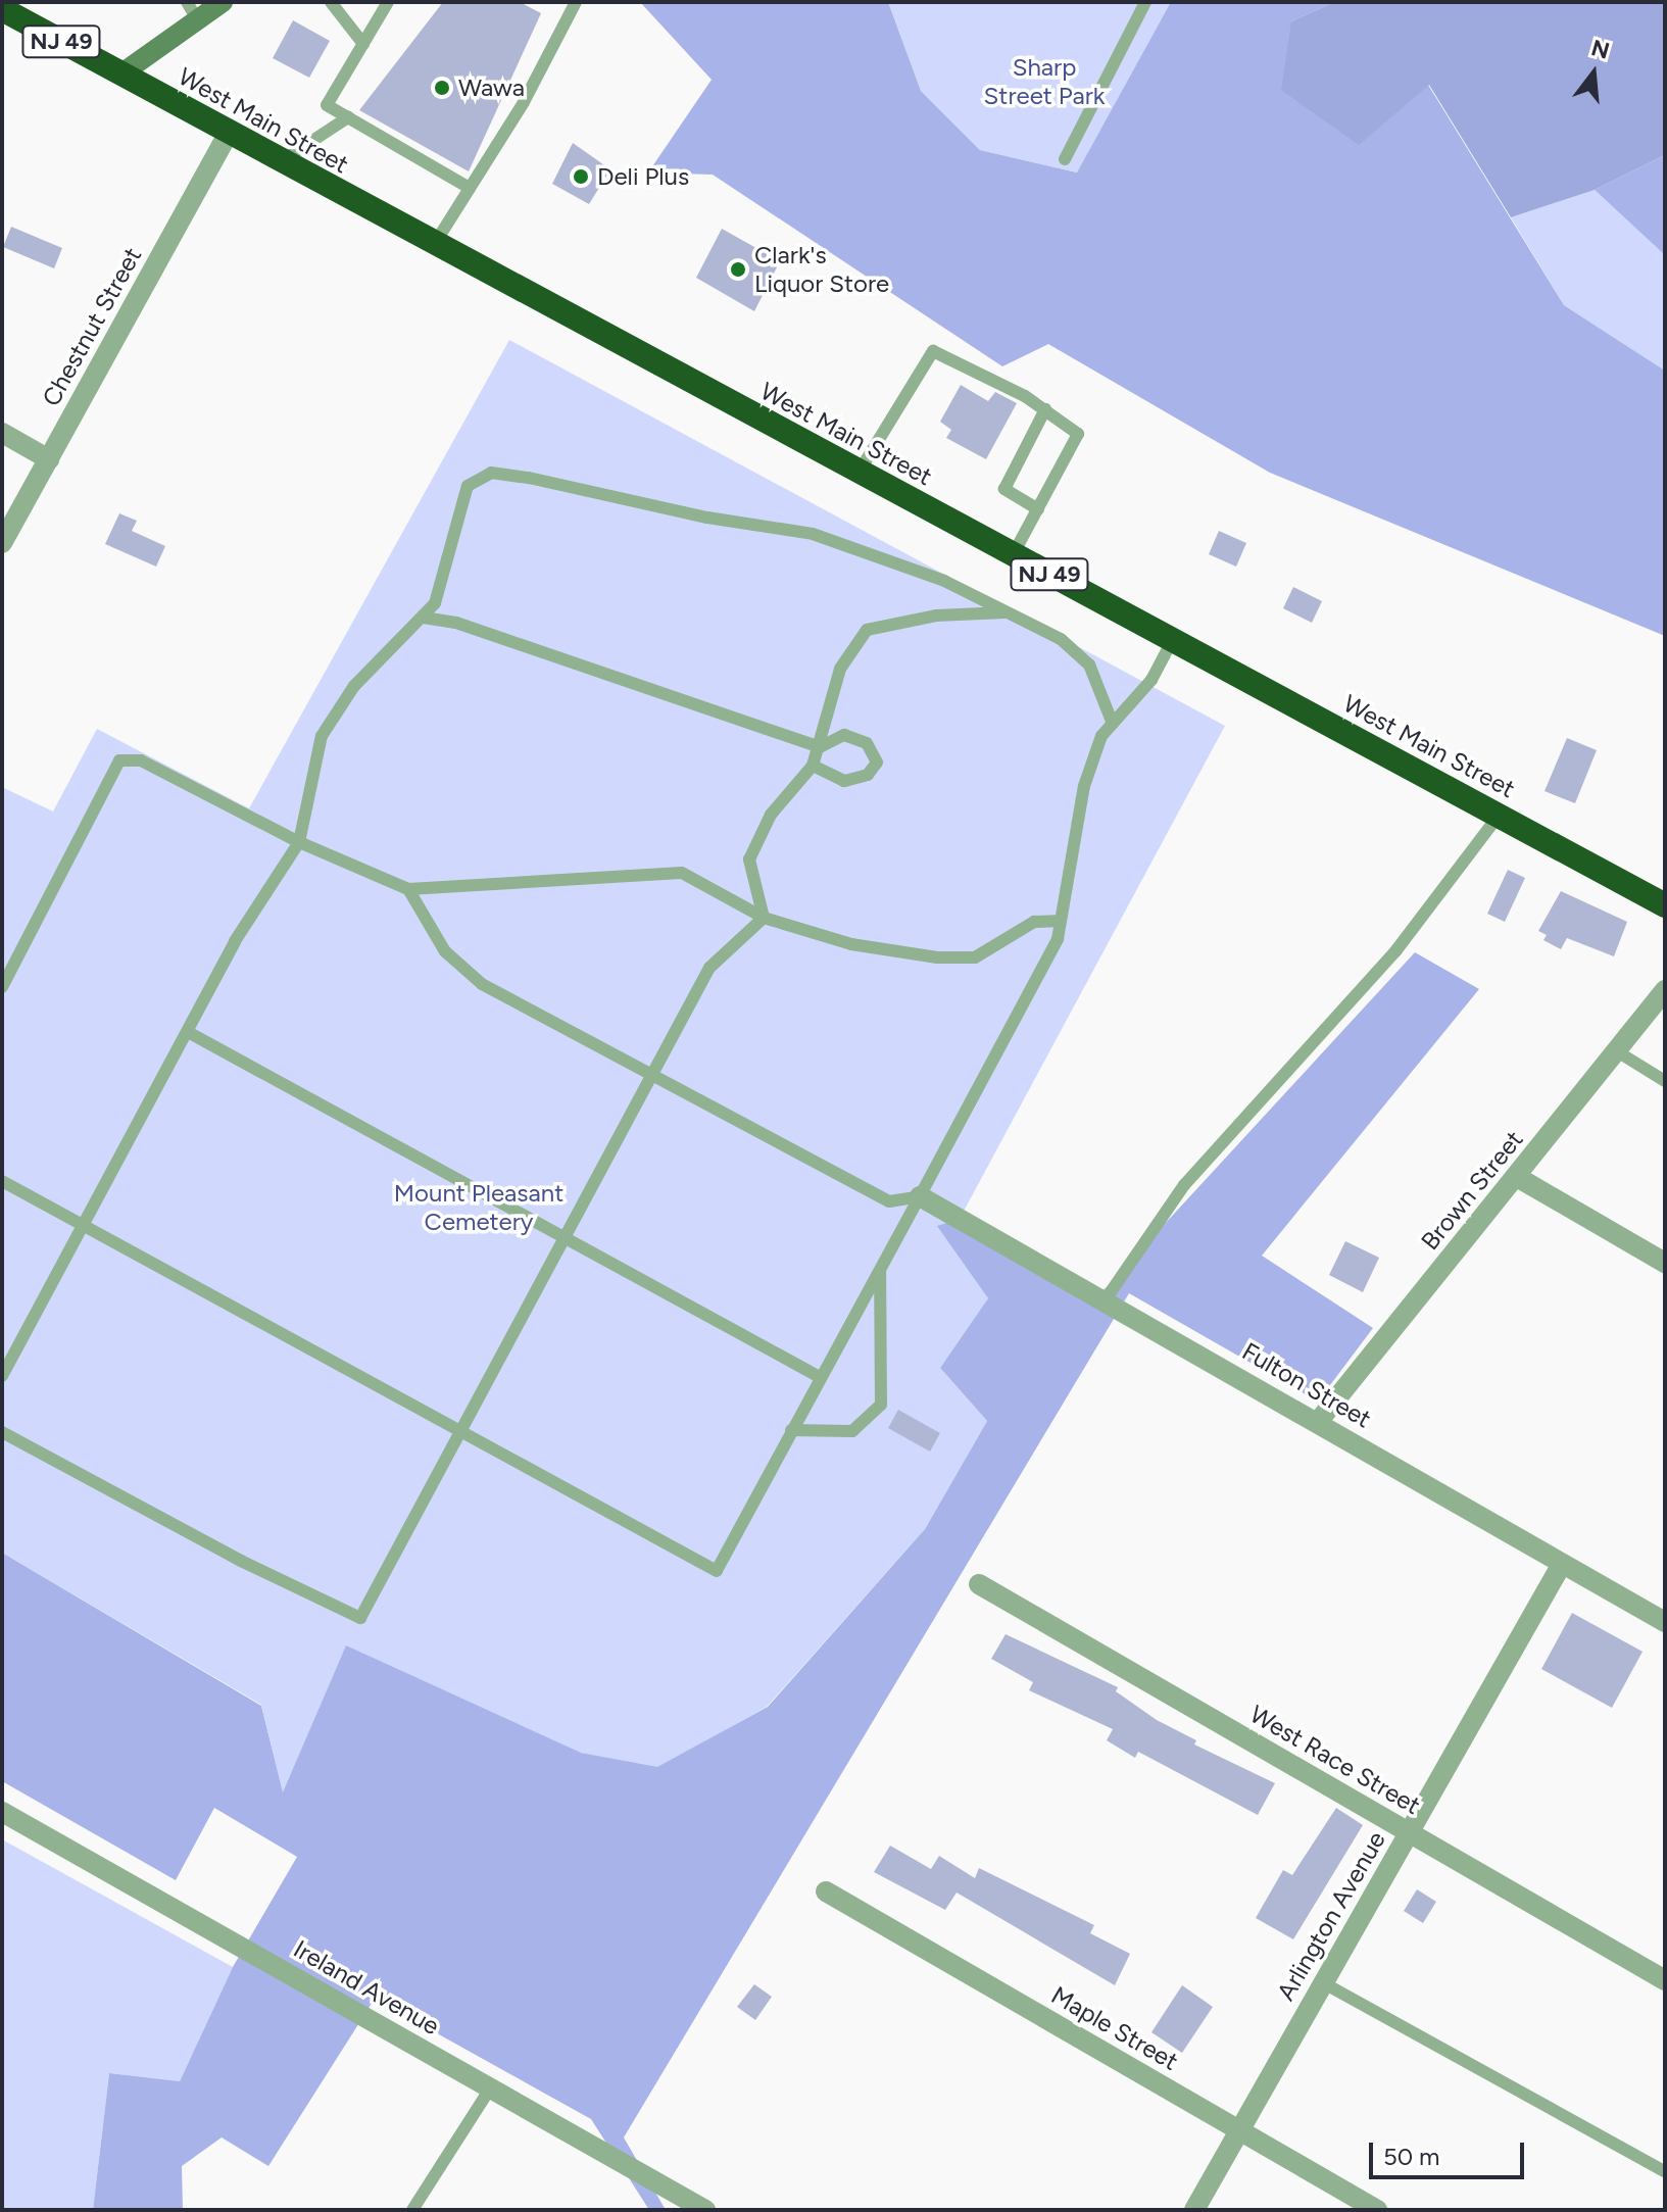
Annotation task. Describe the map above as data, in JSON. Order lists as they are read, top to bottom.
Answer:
{
  "streets": {
    "highway": ["NJ 49", "West Main Street"],
    "street": [
      "Chestnut Street",
      "Brown Street",
      "Fulton Street",
      "West Race Street",
      "Arlington Avenue",
      "Ireland Avenue",
      "Maple Street"
    ]
  },
  "crossings": [
    ["West Main Street", "Chestnut Street"],
    ["Brown Street", "Fulton Street"],
    ["Fulton Street", "Arlington Avenue"],
    ["West Race Street", "Arlington Avenue"],
    ["Arlington Avenue", "Maple Street"]
  ],
  "parks": ["Sharp Street Park", "Mount Pleasant Cemetery"],
  "places": ["Wawa", "Deli Plus", "Clark's Liquor Store"],
  "scale_bar": "50 m",
  "north": "top"
}
